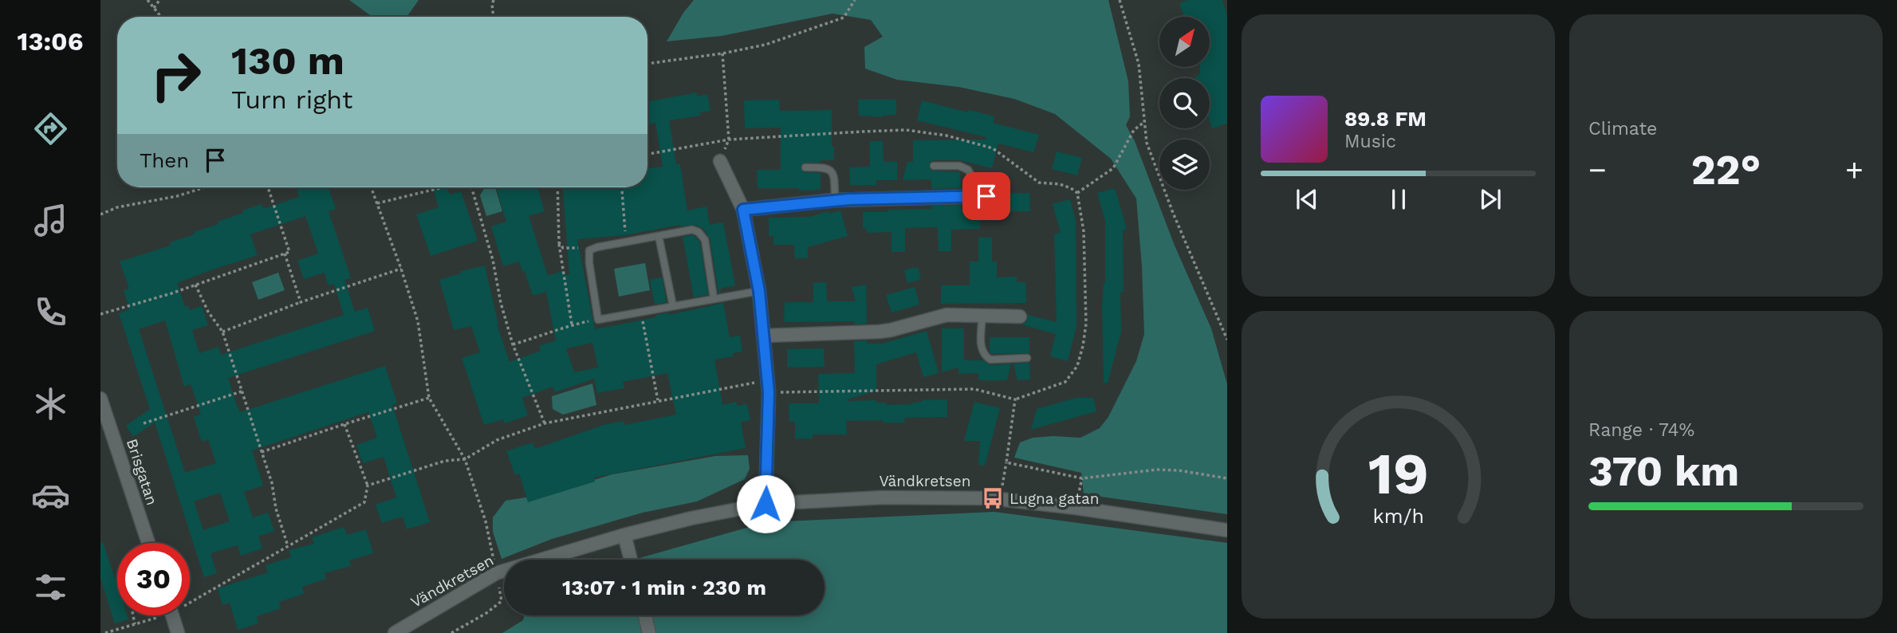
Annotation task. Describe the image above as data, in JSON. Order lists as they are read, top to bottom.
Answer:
{
  "streets": {
    "street": ["Brisgatan", "Vändkretsen"]
  },
  "places": {
    "bus stop": ["Lugna gatan"]
  },
  "north": "top right",
  "page": {
    "tabs": "13:06",
    "tile": [
      "Climate",
      ["Range · 74%", "370 km"]
    ],
    "turn": ["130 m", "Turn right"],
    "song": ["89.8 FM", "Music"],
    "then": "Then",
    "heat": ["−", "22°", "+"],
    "limit": "30",
    "trip": "13:07 · 1 min · 230 m",
    "gauge": ["19", "km/h"]
  }
}
